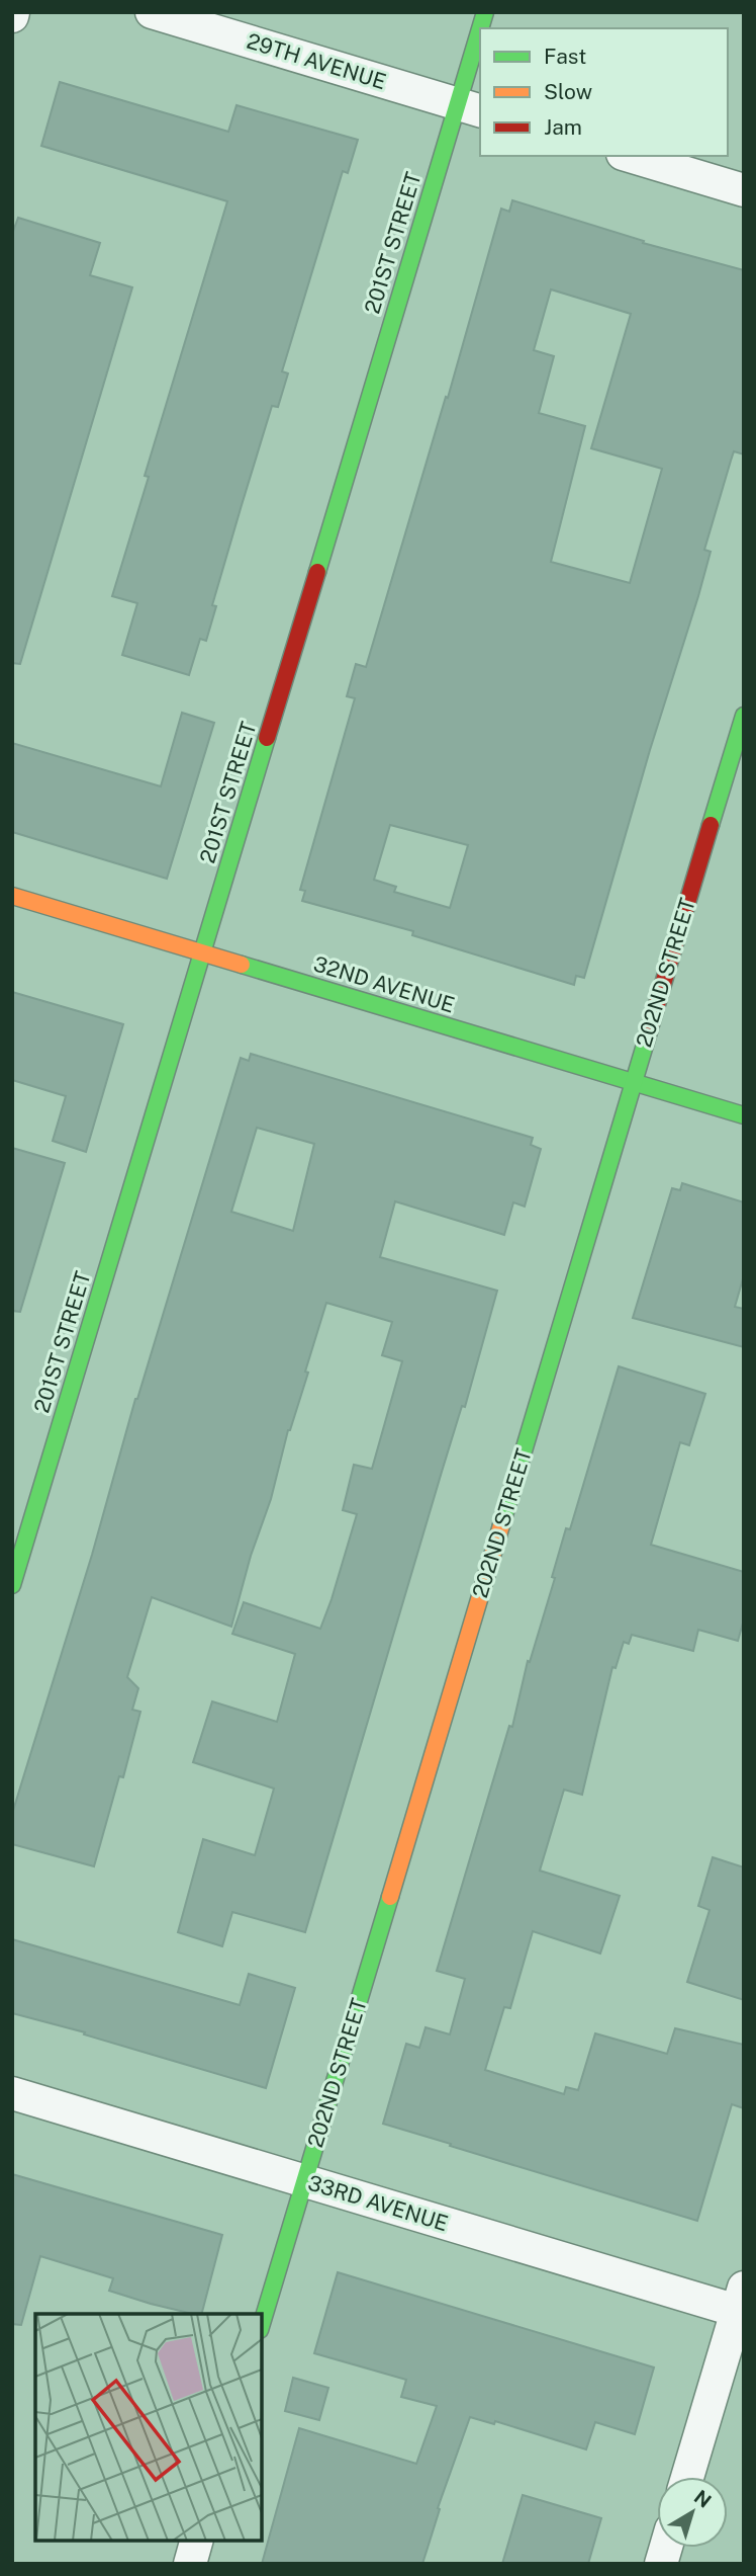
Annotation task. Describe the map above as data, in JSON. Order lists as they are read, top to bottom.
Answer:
{
  "streets": {
    "street": [
      "29TH AVENUE",
      "201ST STREET",
      "202ND STREET",
      "32ND AVENUE",
      "33RD AVENUE"
    ]
  },
  "crossings": [
    ["29TH AVENUE", "201ST STREET"],
    ["201ST STREET", "32ND AVENUE"],
    ["202ND STREET", "32ND AVENUE"],
    ["202ND STREET", "33RD AVENUE"]
  ],
  "legend": ["Fast", "Slow", "Jam"],
  "north": "top right"
}
